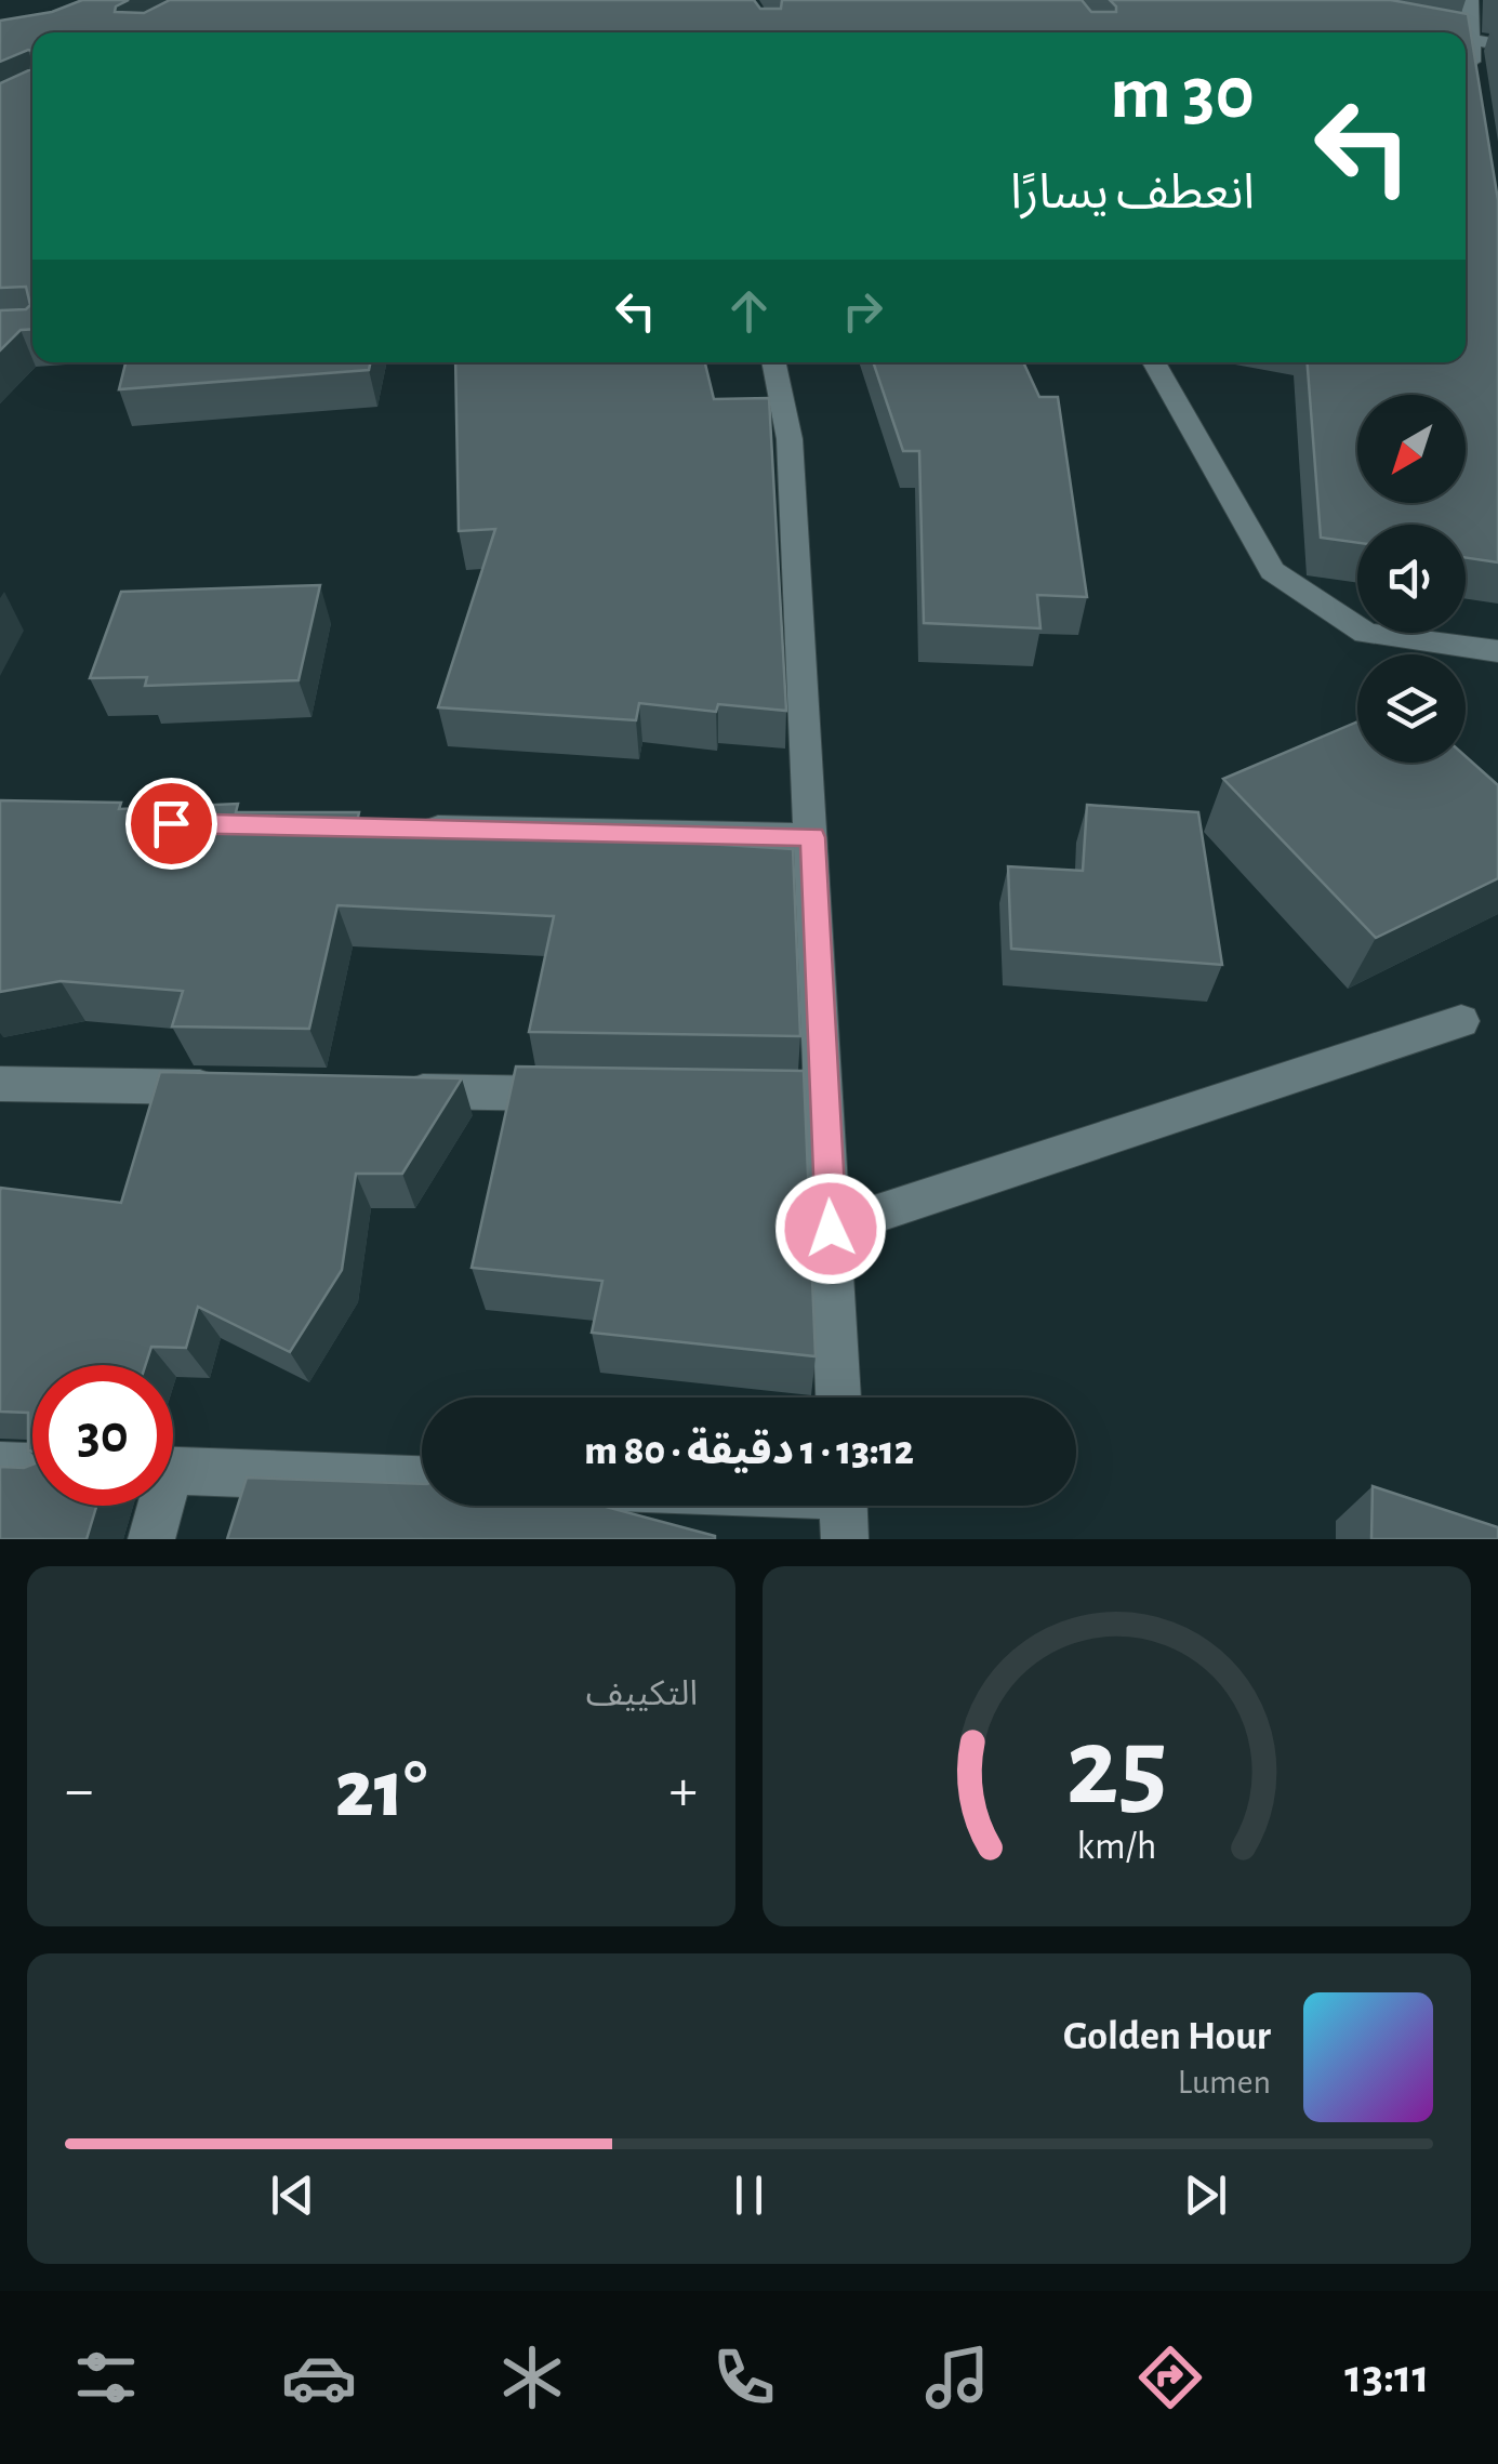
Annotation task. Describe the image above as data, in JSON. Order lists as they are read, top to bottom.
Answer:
{
  "north": "bottom left",
  "page": {
    "turn": ["30 m", "انعطف يسارًا"],
    "limit": "30",
    "trip": "13:12 · 1 دقيقة · 80 m",
    "tile": "التكييف",
    "heat": ["−", "21°", "+"],
    "song": ["Golden Hour", "Lumen"],
    "tabs": "13:11",
    "gauge": ["25", "km/h"]
  }
}
